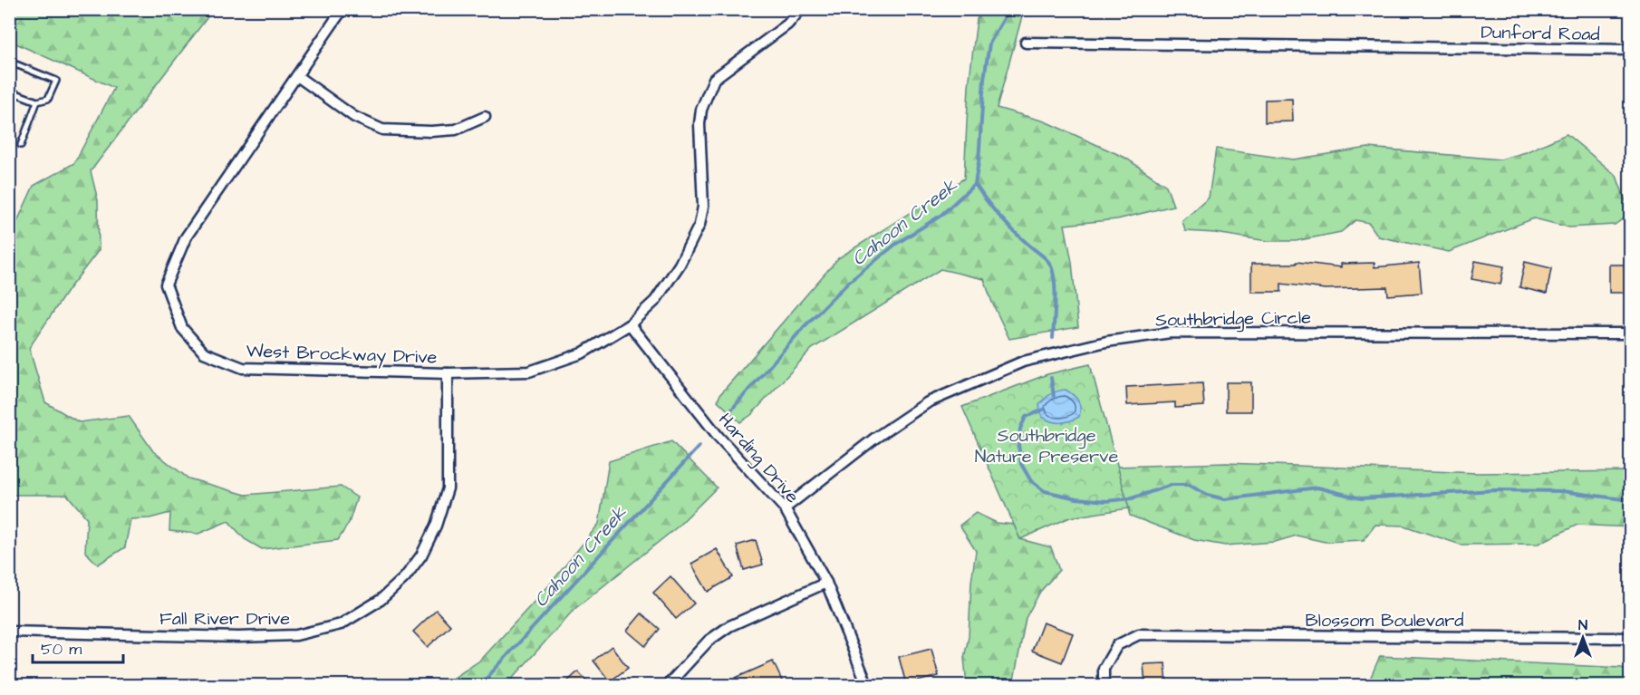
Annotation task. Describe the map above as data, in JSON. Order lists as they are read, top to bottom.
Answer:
{
  "streets": {
    "street": [
      "Dunford Road",
      "Southbridge Circle",
      "West Brockway Drive",
      "Harding Drive",
      "Fall River Drive",
      "Blossom Boulevard"
    ]
  },
  "crossings": [
    ["Southbridge Circle", "Harding Drive"],
    ["West Brockway Drive", "Harding Drive"],
    ["West Brockway Drive", "Fall River Drive"]
  ],
  "water": ["Cahoon Creek"],
  "parks": ["Southbridge Nature Preserve"],
  "scale_bar": "50 m",
  "north": "top"
}
